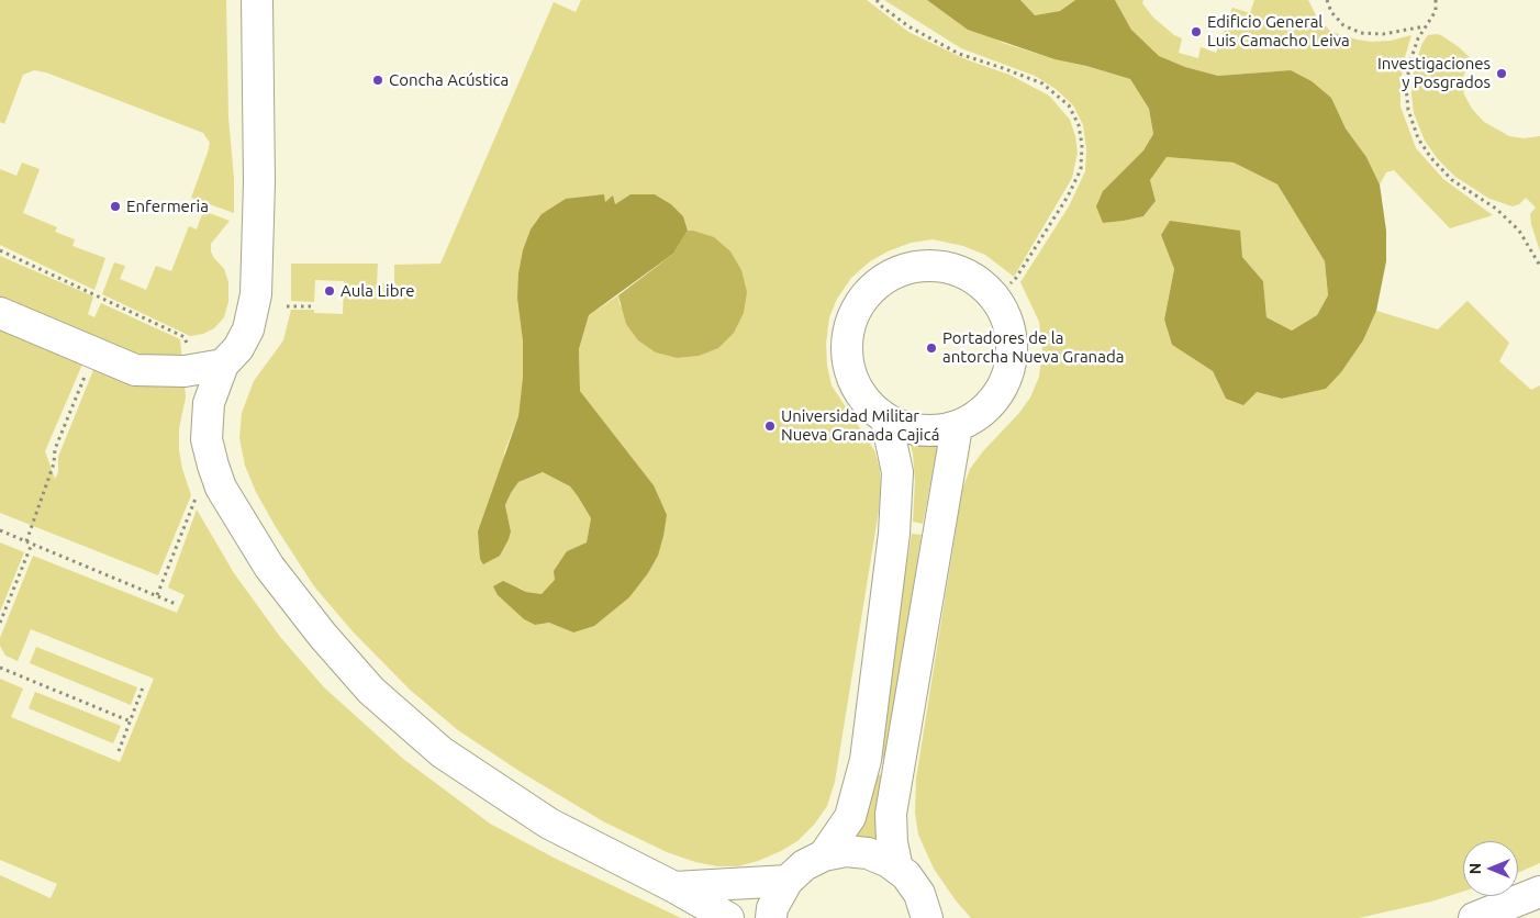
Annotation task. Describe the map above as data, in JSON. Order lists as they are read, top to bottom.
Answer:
{
  "places": [
    "Edificio General Luis Camacho Leiva",
    "Investigaciones y Posgrados",
    "Concha Acústica",
    "Enfermeria",
    "Aula Libre",
    "Portadores de la antorcha Nueva Granada",
    "Universidad Militar Nueva Granada Cajicá"
  ],
  "north": "left"
}
